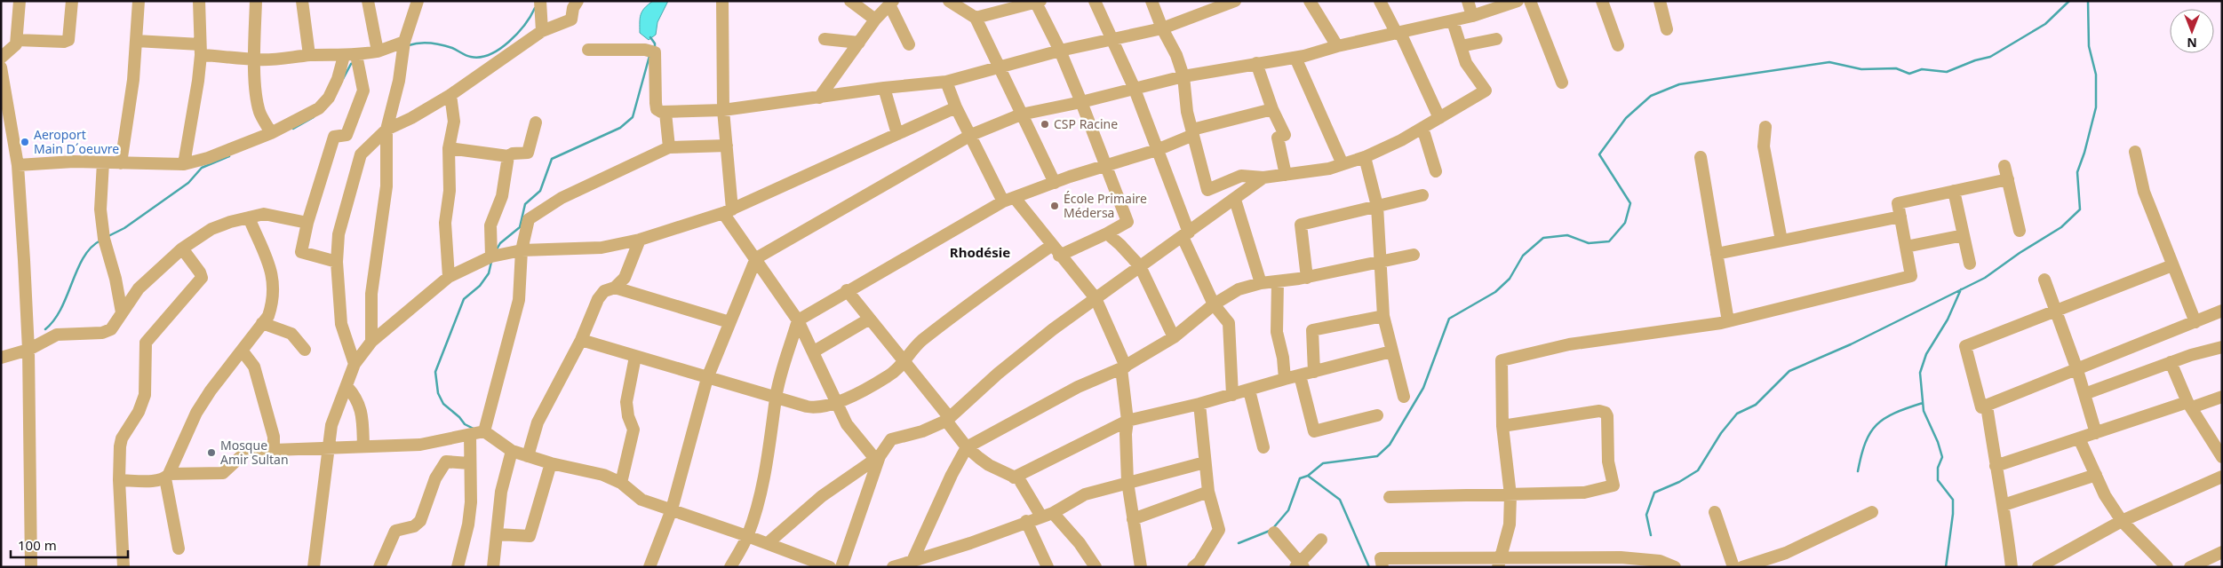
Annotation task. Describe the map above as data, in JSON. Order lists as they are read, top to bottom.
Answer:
{
  "districts": ["Rhodésie"],
  "places": [
    "CSP Racine",
    "Aeroport Main D´oeuvre",
    "École Primaire Médersa",
    "Mosque Amir Sultan"
  ],
  "scale_bar": "100 m",
  "north": "bottom"
}
